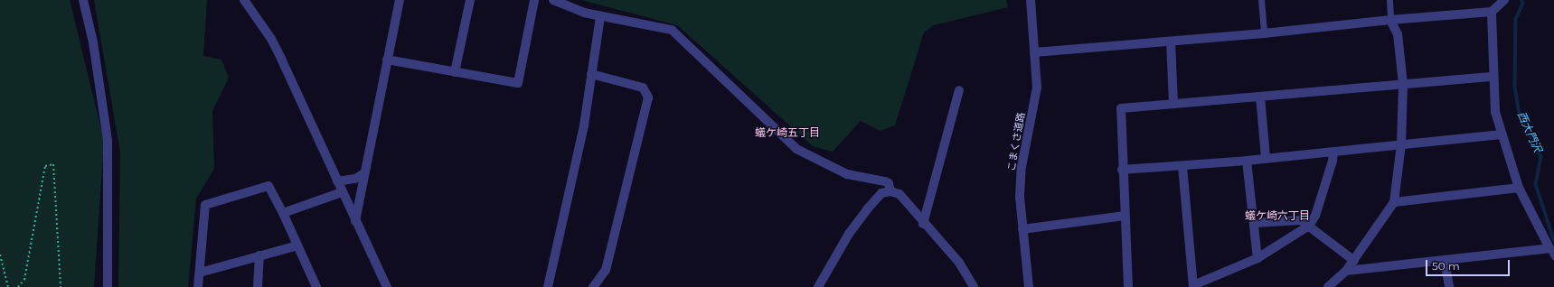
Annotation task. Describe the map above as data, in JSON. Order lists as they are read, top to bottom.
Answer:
{
  "streets": {
    "street": ["こまくさ道路"]
  },
  "districts": ["蟻ケ崎五丁目", "蟻ケ崎六丁目"],
  "water": ["西大門沢"],
  "scale_bar": "50 m"
}
